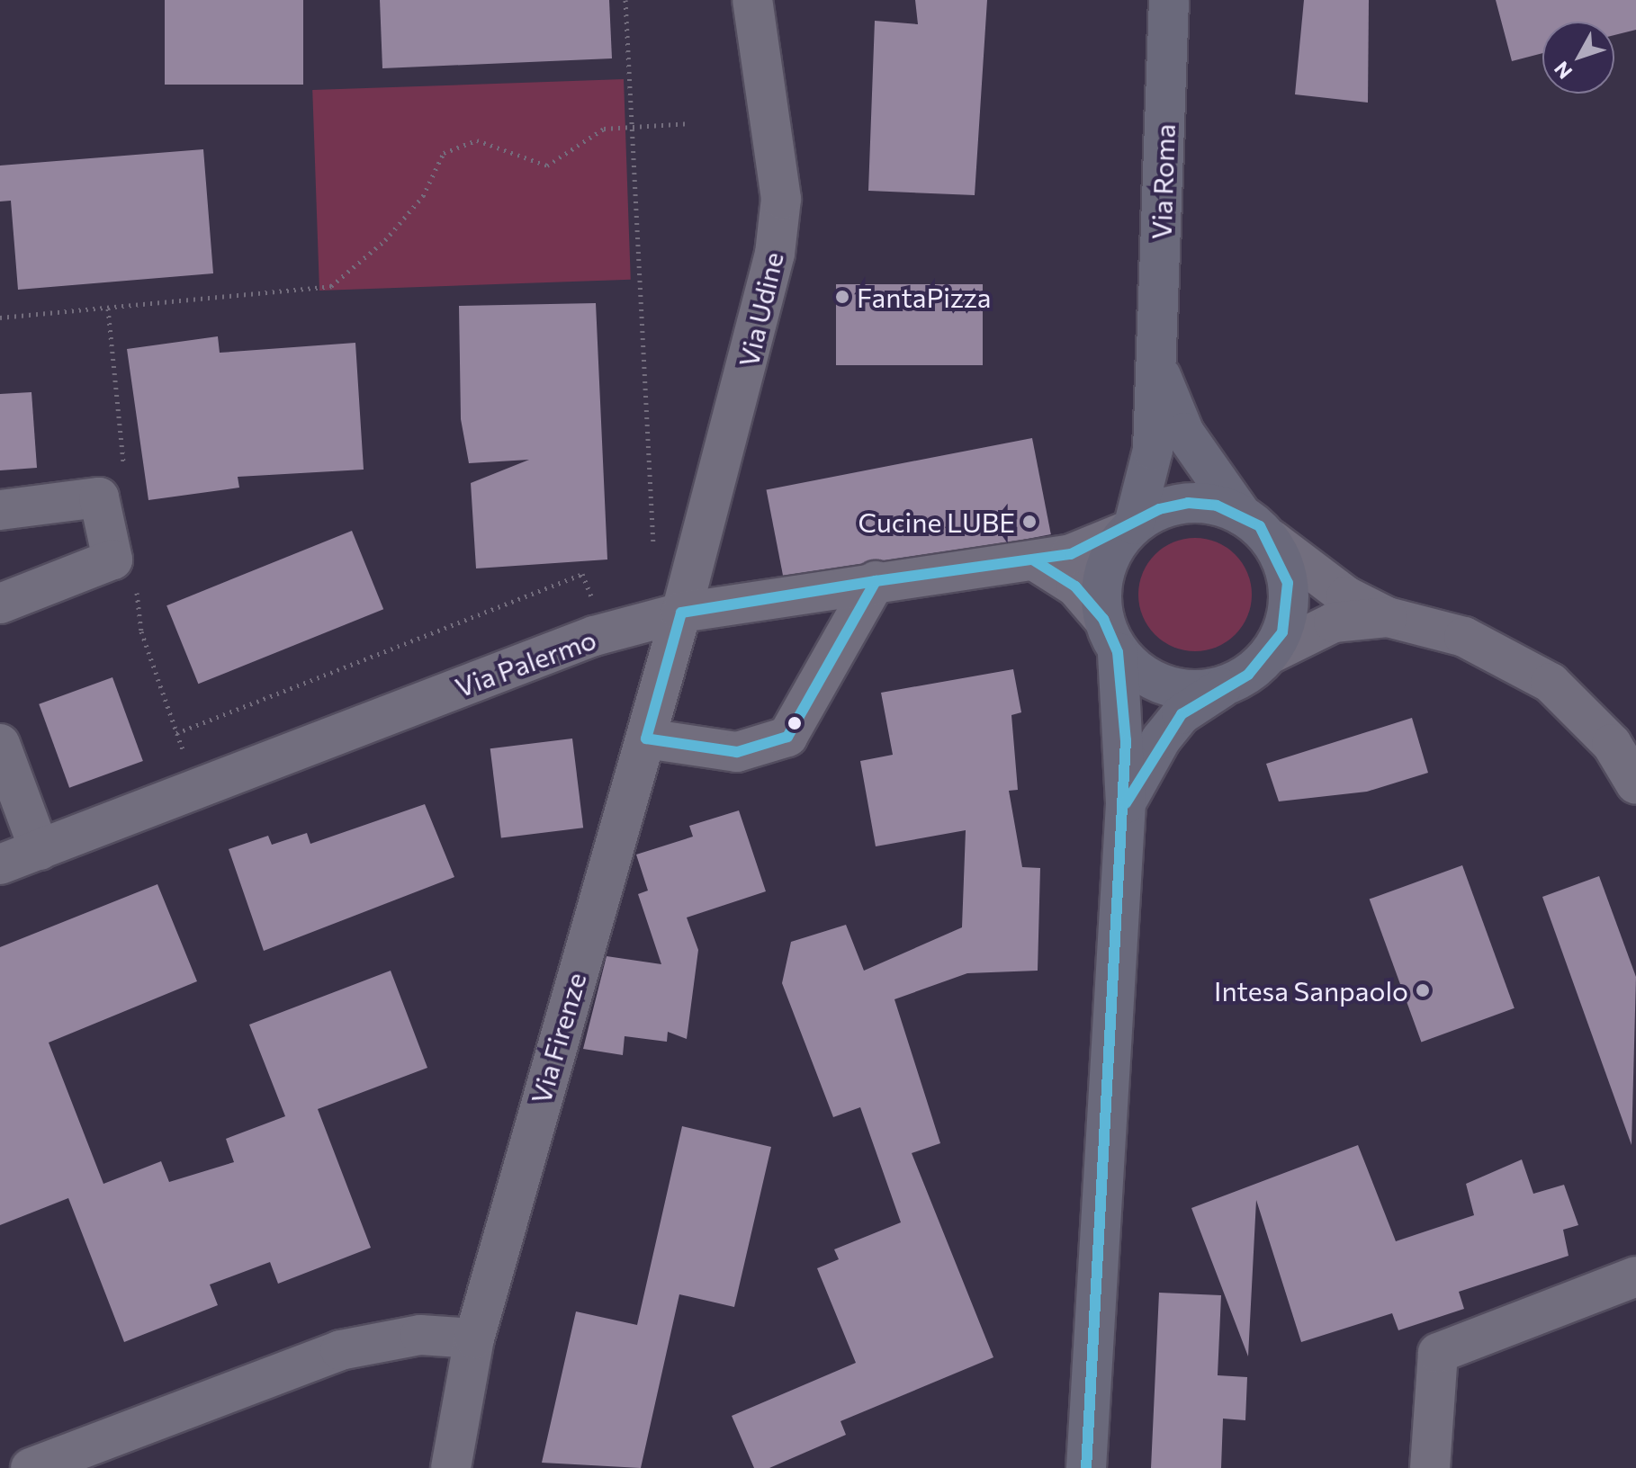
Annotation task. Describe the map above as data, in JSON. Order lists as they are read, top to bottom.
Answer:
{
  "streets": {
    "main road": ["Via Roma"],
    "street": ["Via Udine", "Via Palermo", "Via Firenze"]
  },
  "crossings": [
    ["Via Roma", "Via Palermo"],
    ["Via Udine", "Via Palermo"],
    ["Via Udine", "Via Firenze"],
    ["Via Palermo", "Via Firenze"]
  ],
  "places": ["FantaPizza", "Cucine LUBE", "Intesa Sanpaolo"],
  "north": "bottom left"
}
